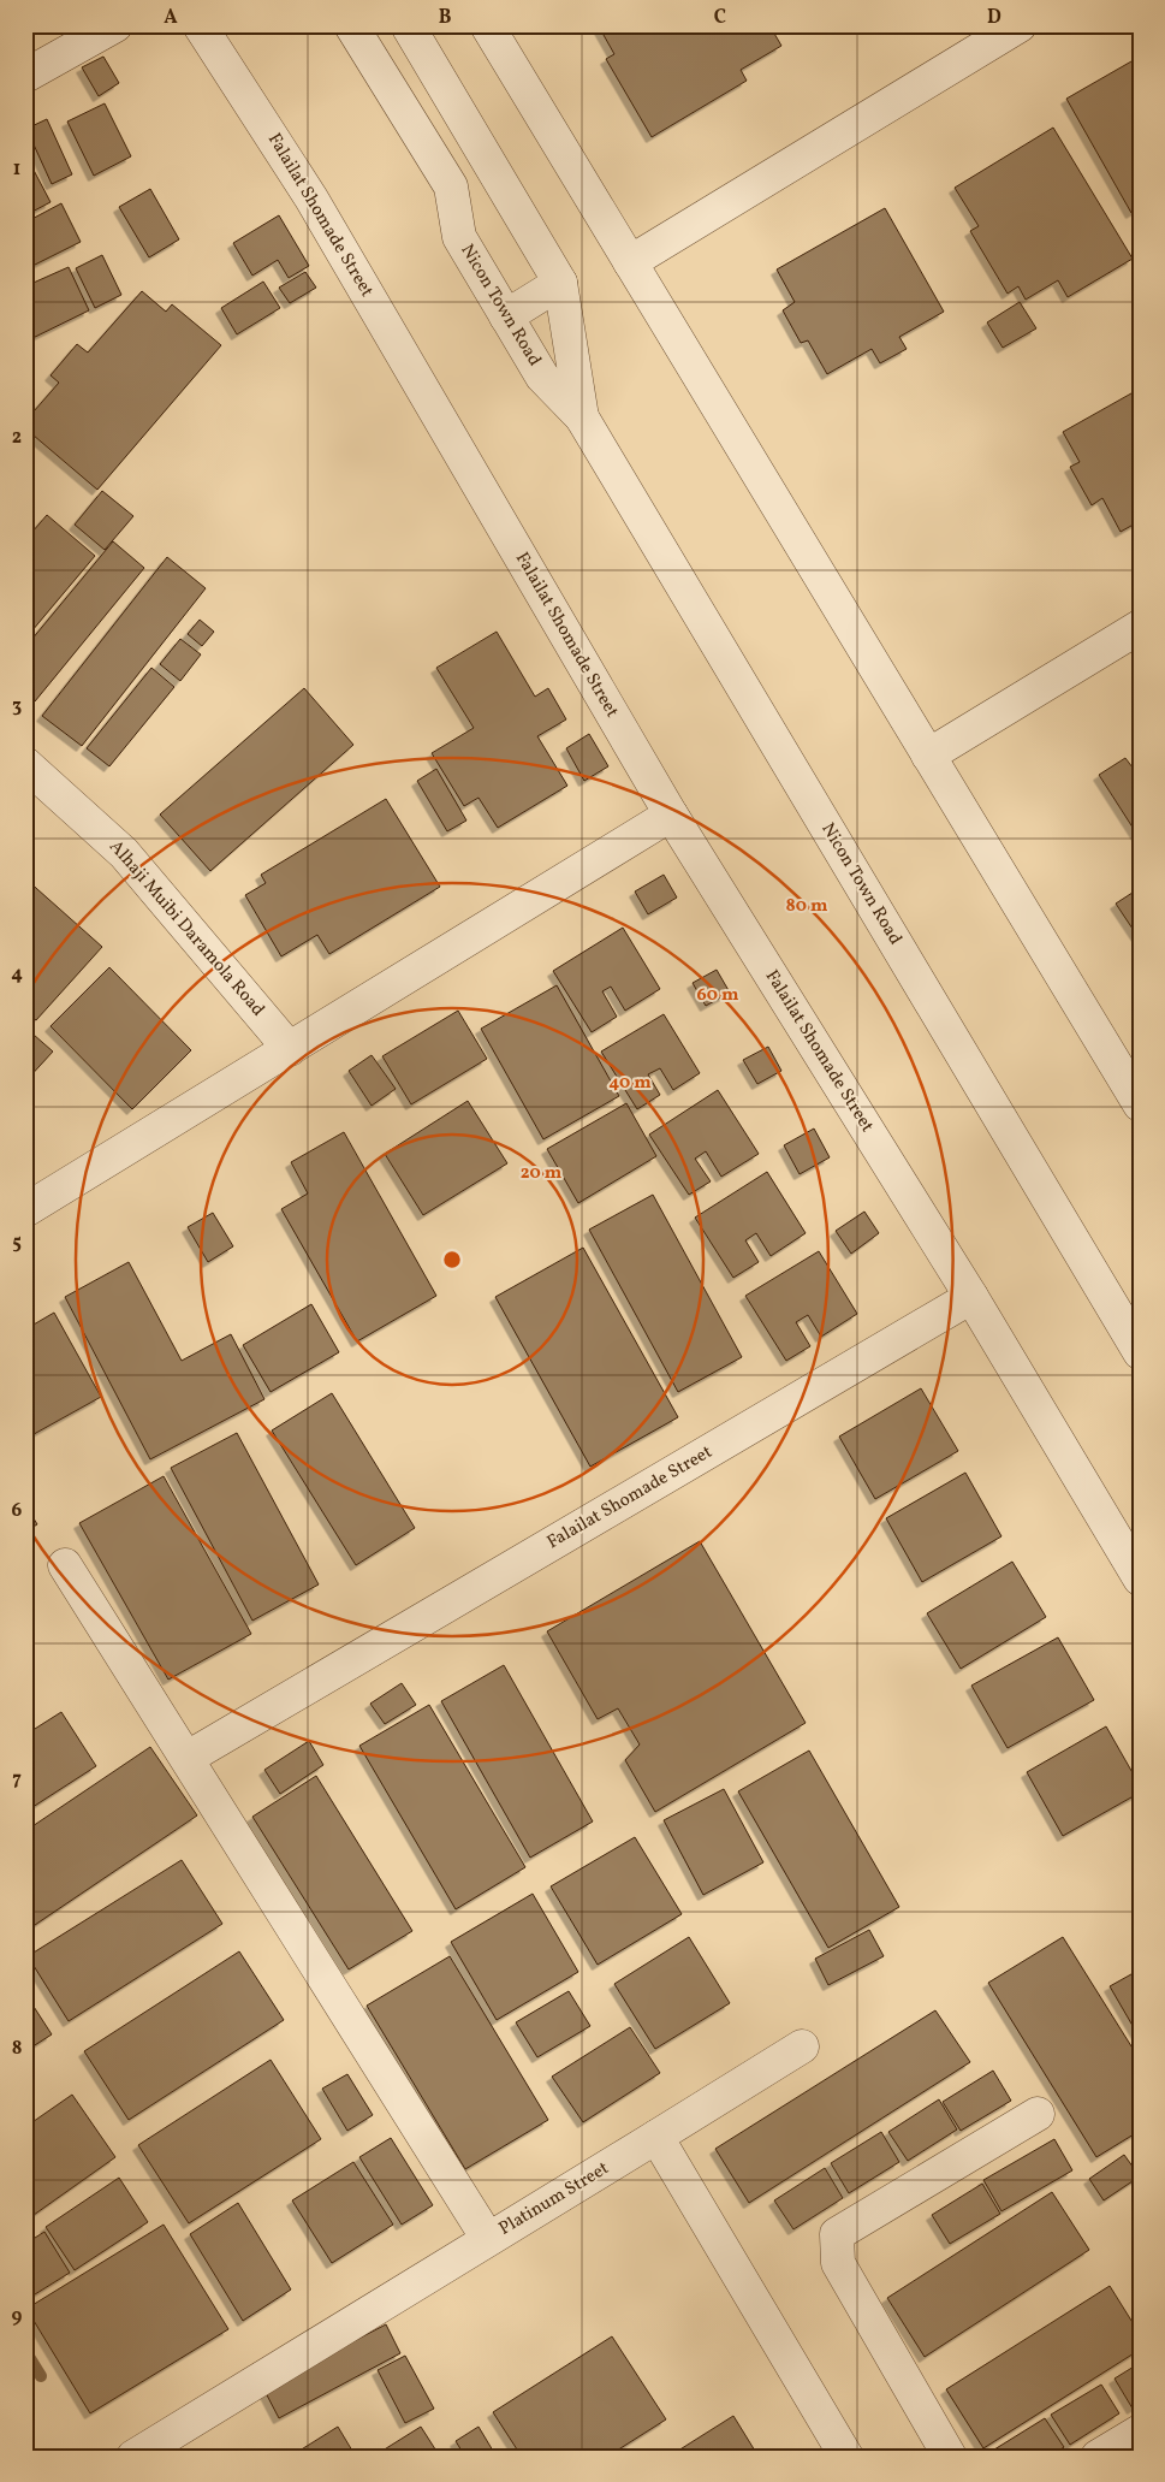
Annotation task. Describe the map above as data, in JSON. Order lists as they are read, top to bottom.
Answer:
{
  "streets": {
    "street": [
      "Falailat Shomade Street",
      "Nicon Town Road",
      "Alhaji Muibi Daramola Road",
      "Platinum Street"
    ]
  },
  "grid": {
    "columns": [
      "A",
      "B",
      "C",
      "D"
    ],
    "rows": [
      "1",
      "2",
      "3",
      "4",
      "5",
      "6",
      "7",
      "8",
      "9"
    ]
  },
  "rings": [
    "80 m",
    "60 m",
    "40 m",
    "20 m"
  ]
}
